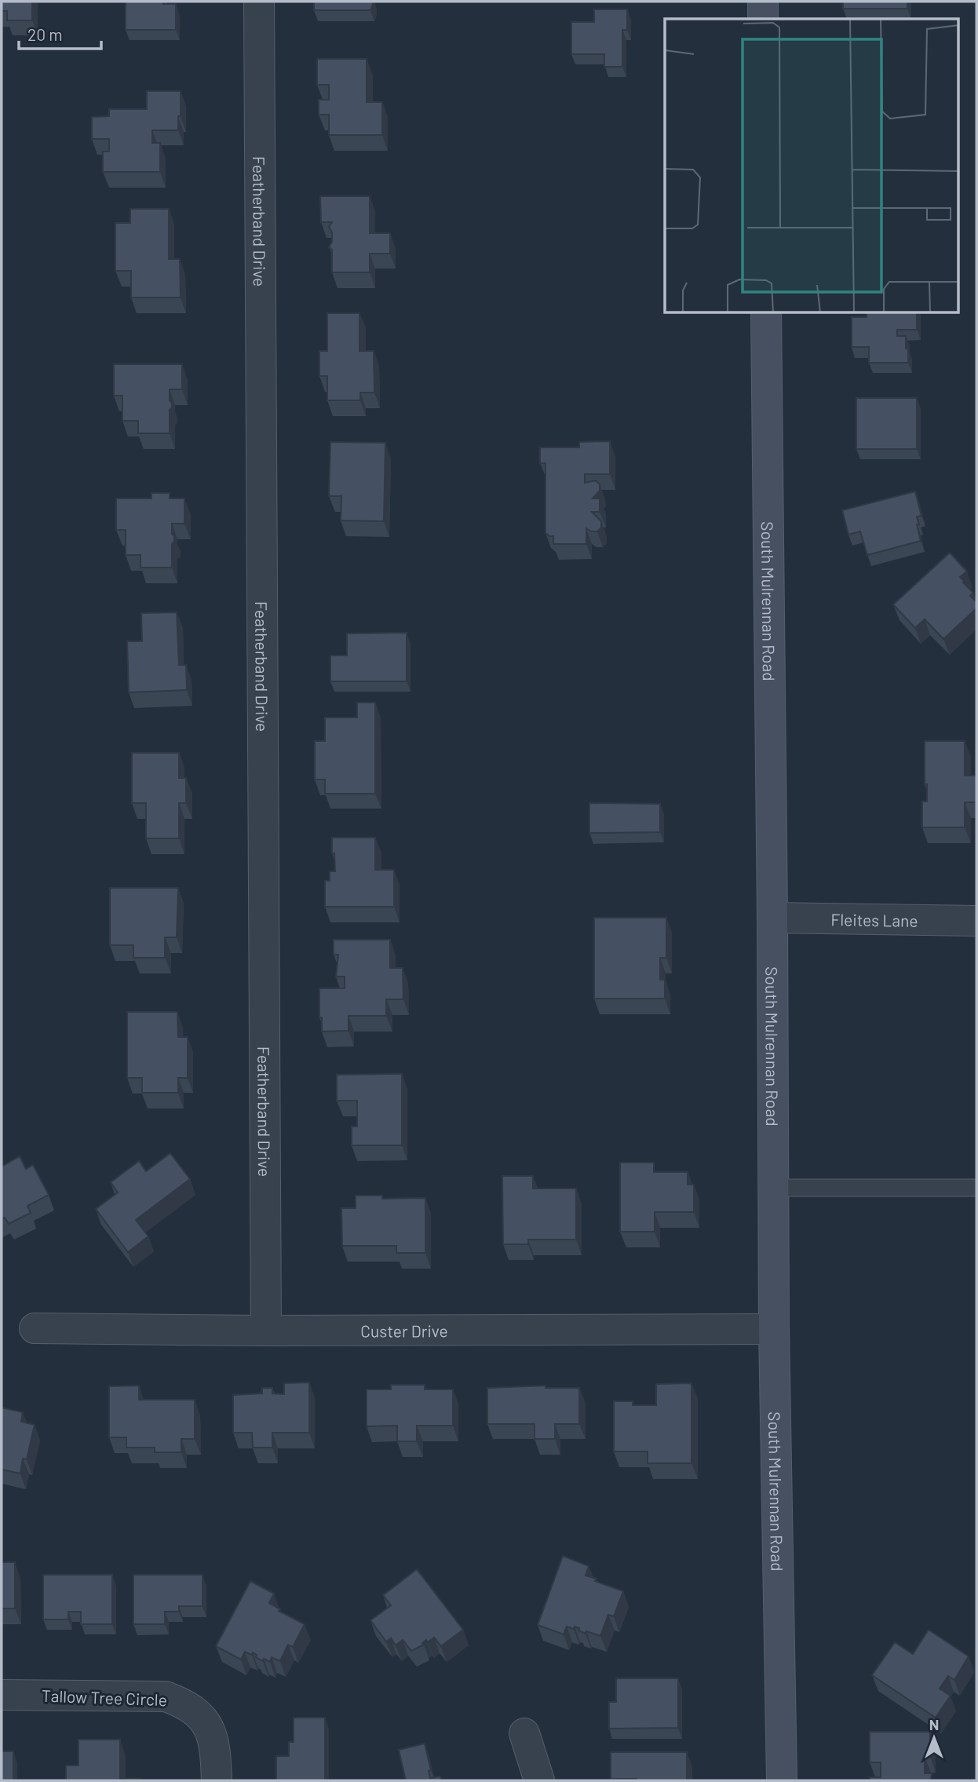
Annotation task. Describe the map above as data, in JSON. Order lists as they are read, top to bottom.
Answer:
{
  "streets": {
    "street": [
      "Featherband Drive",
      "South Mulrennan Road",
      "Fleites Lane",
      "Custer Drive",
      "Tallow Tree Circle"
    ]
  },
  "crossings": [
    ["Featherband Drive", "Custer Drive"],
    ["South Mulrennan Road", "Fleites Lane"],
    ["South Mulrennan Road", "Custer Drive"]
  ],
  "scale_bar": "20 m",
  "north": "top"
}
